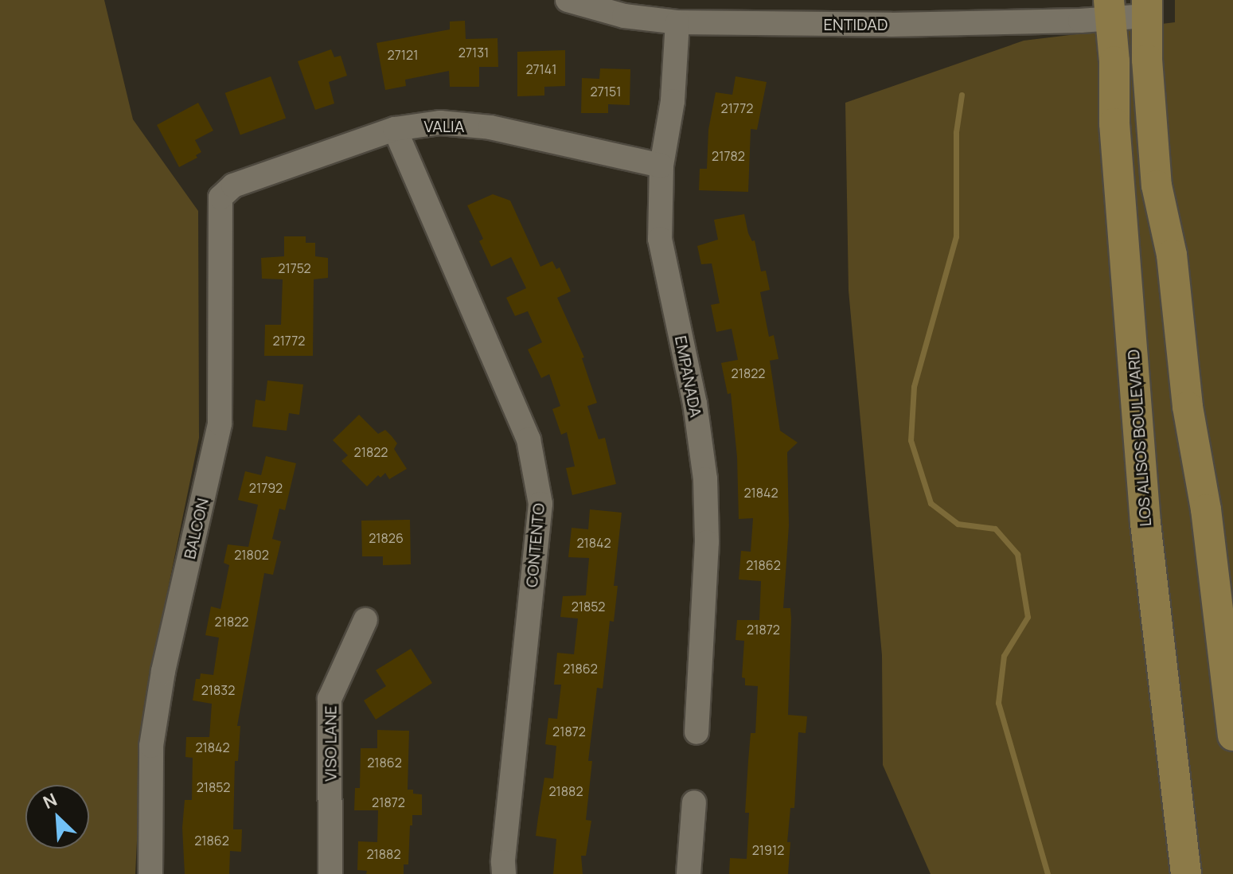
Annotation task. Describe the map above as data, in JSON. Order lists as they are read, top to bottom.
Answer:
{
  "streets": {
    "main road": ["LOS ALISOS BOULEVARD"],
    "street": [
      "ENTIDAD",
      "VALIA",
      "EMPANADA",
      "BALCON",
      "CONTENTO",
      "VISO LANE"
    ]
  },
  "crossings": [
    ["ENTIDAD", "EMPANADA"],
    ["ENTIDAD", "LOS ALISOS BOULEVARD"],
    ["VALIA", "EMPANADA"],
    ["VALIA", "BALCON"],
    ["VALIA", "CONTENTO"]
  ],
  "house_numbers": [
    "27131",
    "27121",
    "27141",
    "27151",
    "21772",
    "21782",
    "21752",
    "21772",
    "21822",
    "21822",
    "21792",
    "21842",
    "21826",
    "21842",
    "21802",
    "21862",
    "21852",
    "21822",
    "21872",
    "21862",
    "21832",
    "21872",
    "21842",
    "21862",
    "21852",
    "21882",
    "21872",
    "21862",
    "21912",
    "21882"
  ],
  "north": "top left"
}
